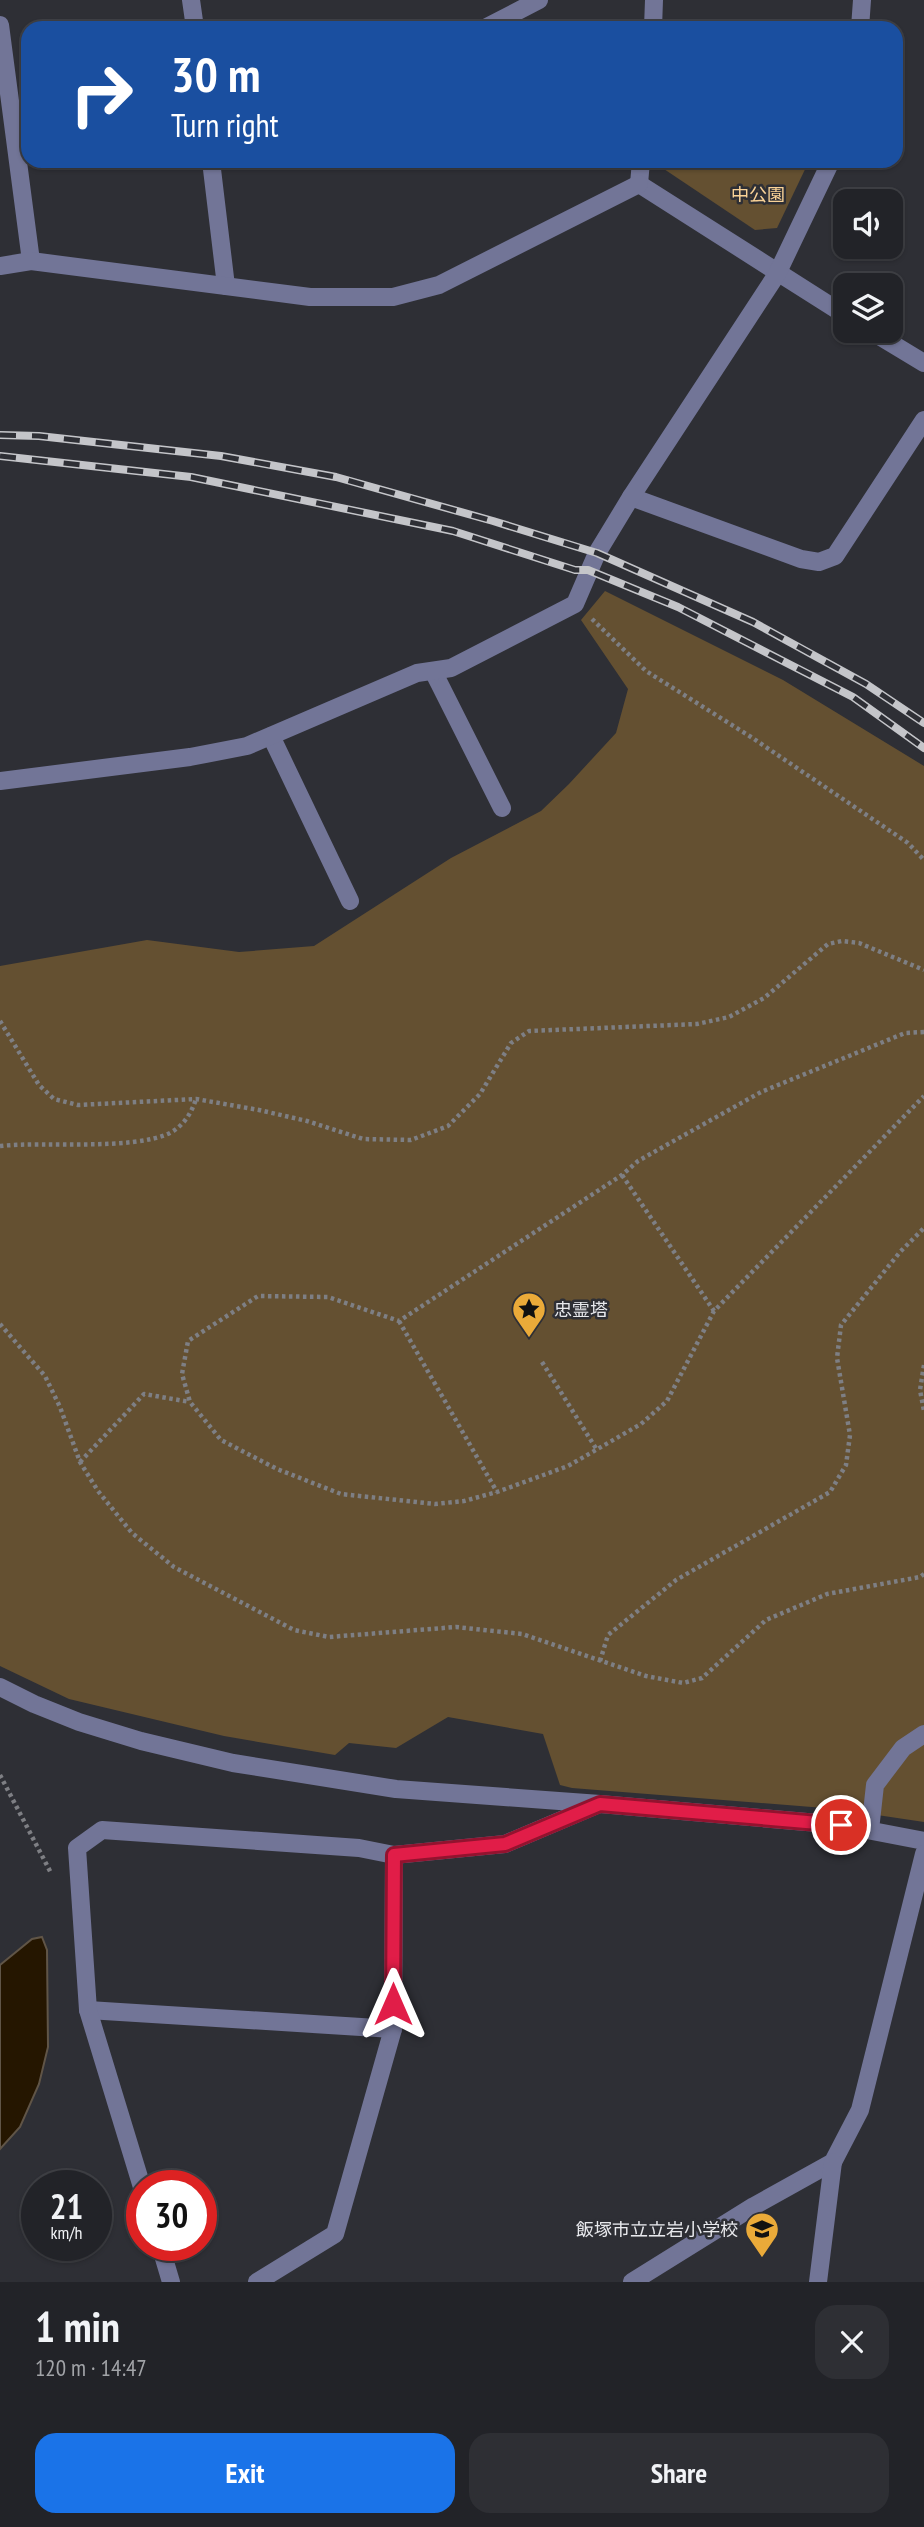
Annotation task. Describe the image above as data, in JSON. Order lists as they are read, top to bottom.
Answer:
{
  "parks": ["中公園"],
  "places": {
    "place": ["忠霊塔"],
    "school or university": ["飯塚市立立岩小学校"]
  },
  "page": {
    "turn": ["30 m", "Turn right"],
    "speed": "21 km/h",
    "limit": "30",
    "heading": ["1 min", "120 m · 14:47"],
    "buttons": ["Exit", "Share"]
  }
}
